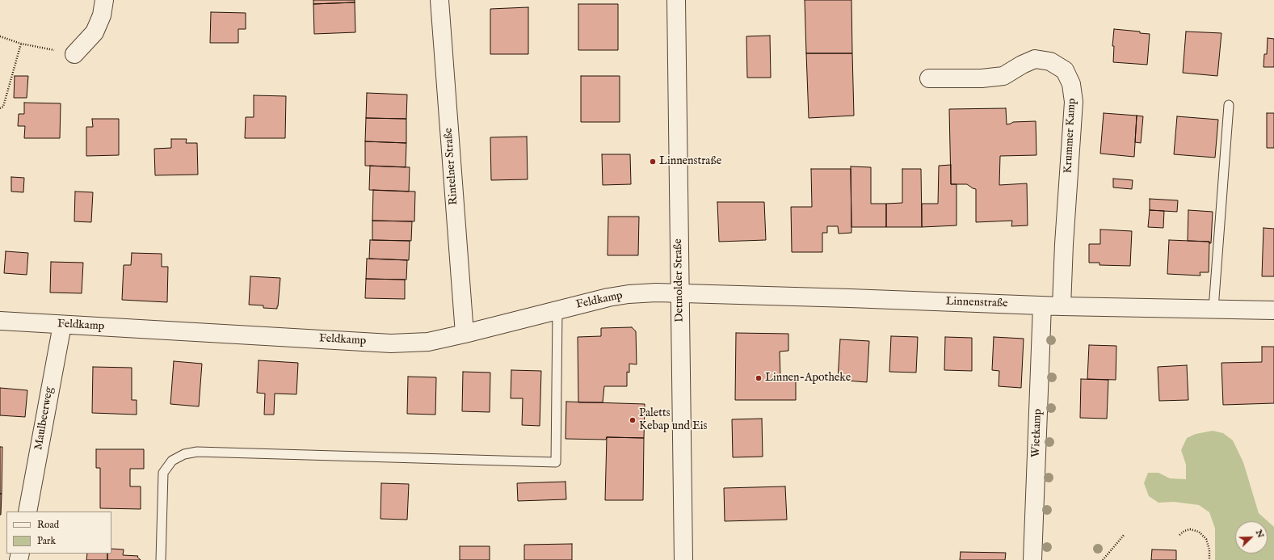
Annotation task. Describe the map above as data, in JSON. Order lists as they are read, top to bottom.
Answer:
{
  "streets": {
    "street": [
      "Krummer Kamp",
      "Rintelner Straße",
      "Detmolder Straße",
      "Feldkamp",
      "Linnenstraße",
      "Maulbeerweg",
      "Wietkamp"
    ]
  },
  "crossings": [
    ["Krummer Kamp", "Linnenstraße"],
    ["Rintelner Straße", "Feldkamp"],
    ["Detmolder Straße", "Feldkamp"],
    ["Detmolder Straße", "Linnenstraße"],
    ["Feldkamp", "Linnenstraße"],
    ["Feldkamp", "Maulbeerweg"],
    ["Linnenstraße", "Wietkamp"]
  ],
  "places": ["Linnenstraße", "Linnen-Apotheke", "Paletts Kebap und Eis"],
  "legend": ["Road", "Park"],
  "north": "top right"
}
